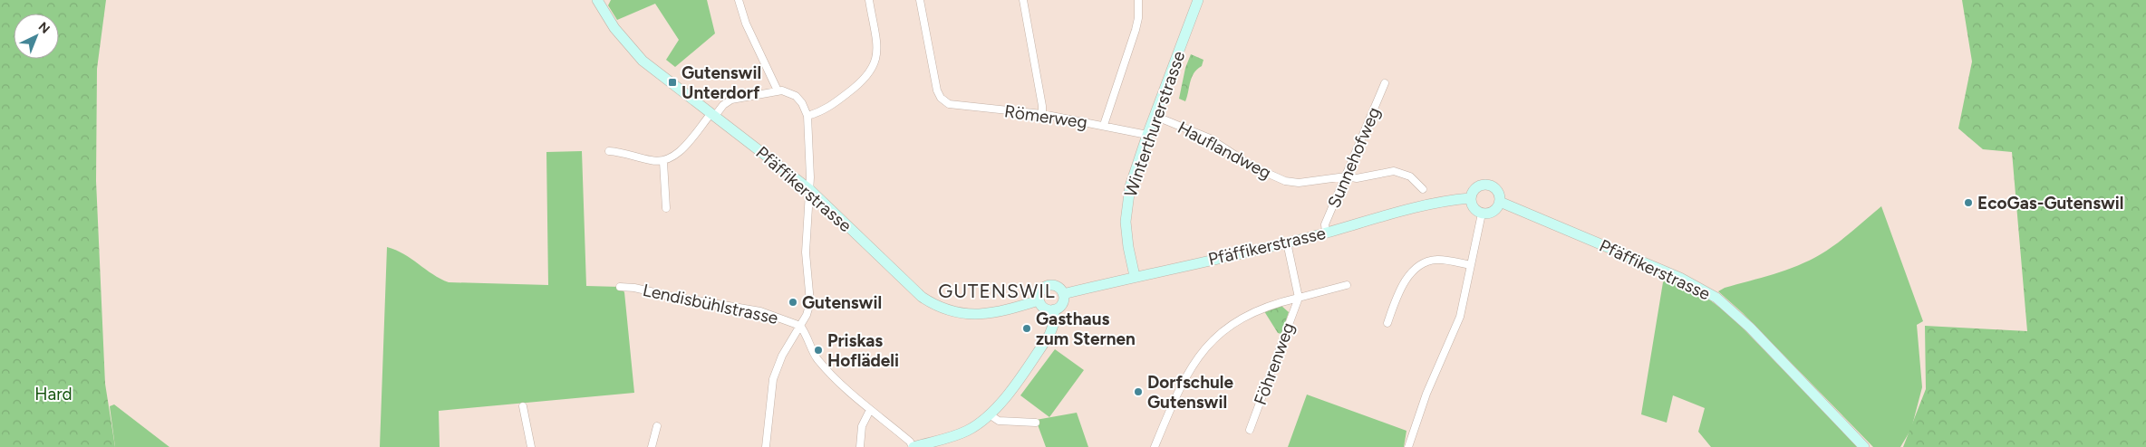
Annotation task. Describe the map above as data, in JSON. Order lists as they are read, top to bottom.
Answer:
{
  "streets": {
    "main road": ["Winterthurerstrasse", "Pfäffikerstrasse"],
    "street": [
      "Römerweg",
      "Hauflandweg",
      "Sunnehofweg",
      "Lendisbühlstrasse",
      "Föhrenweg"
    ]
  },
  "crossings": [
    ["Römerweg", "Winterthurerstrasse"],
    ["Winterthurerstrasse", "Hauflandweg"],
    ["Winterthurerstrasse", "Pfäffikerstrasse"],
    ["Hauflandweg", "Sunnehofweg"],
    ["Sunnehofweg", "Pfäffikerstrasse"]
  ],
  "districts": ["GUTENSWIL"],
  "parks": ["Hard"],
  "places": {
    "transit": ["Gutenswil Unterdorf"],
    "other": [
      "EcoGas-Gutenswil",
      "Gutenswil",
      "Gasthaus zum Sternen",
      "Priskas Hoflädeli",
      "Dorfschule Gutenswil"
    ]
  },
  "north": "top right"
}
